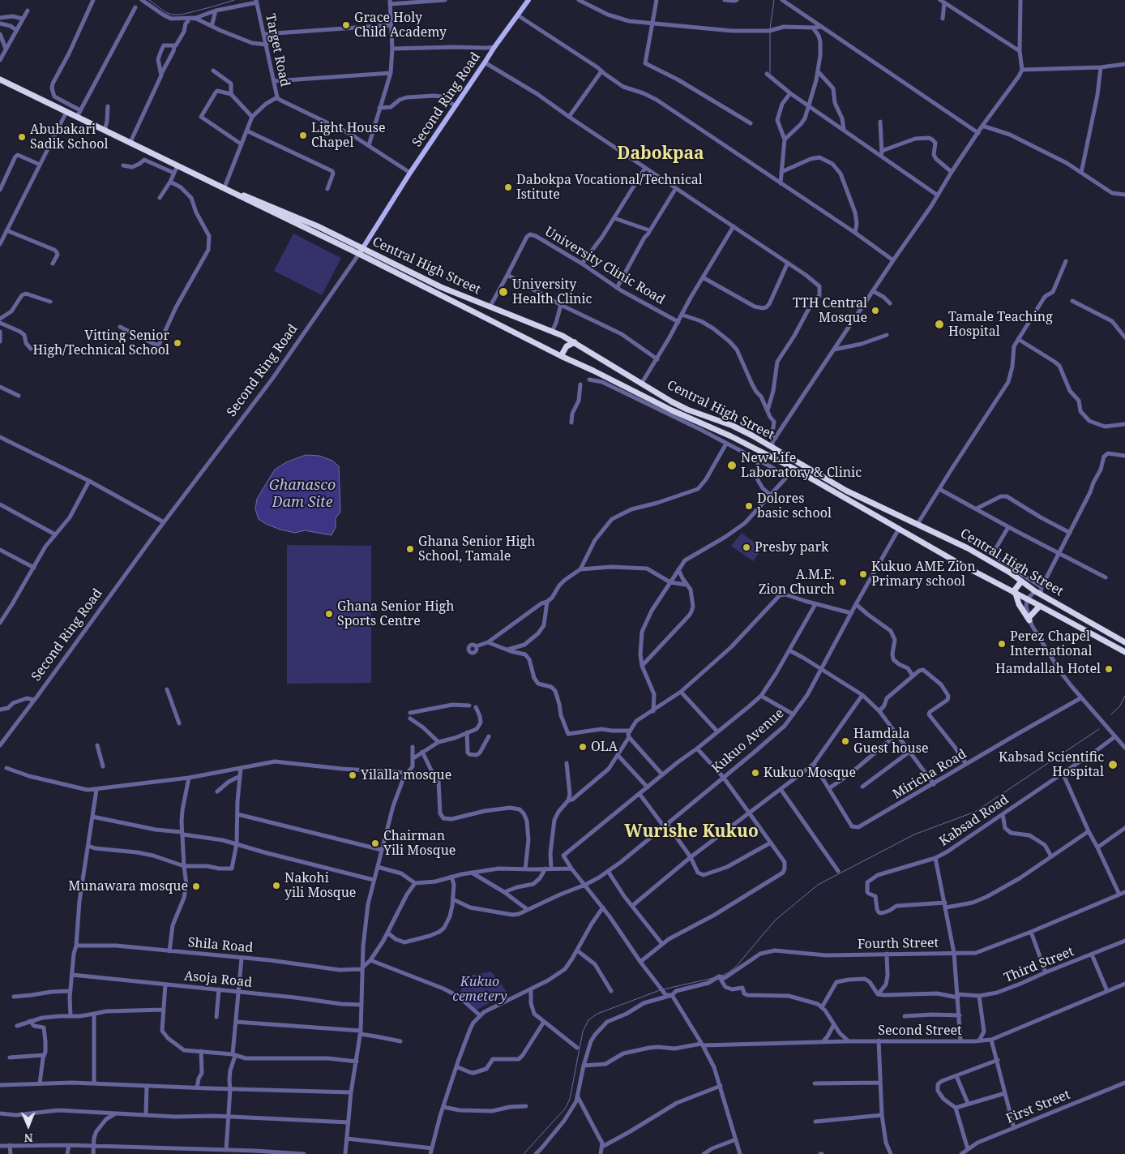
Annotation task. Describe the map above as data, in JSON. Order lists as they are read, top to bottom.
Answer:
{
  "streets": {
    "highway": ["Central High Street"],
    "main road": ["Second Ring Road"],
    "street": [
      "Target Road",
      "University Clinic Road",
      "Kukuo Avenue",
      "Miricha Road",
      "Kabsad Road",
      "Fourth Street",
      "Shila Road",
      "Third Street",
      "Asoja Road",
      "Second Street",
      "First Street"
    ]
  },
  "crossings": [
    ["Target Road", "Second Ring Road"],
    ["Second Ring Road", "Central High Street"],
    ["Central High Street", "University Clinic Road"],
    ["Central High Street", "Kukuo Avenue"],
    ["Kabsad Road", "Fourth Street"],
    ["Kabsad Road", "Third Street"],
    ["Kabsad Road", "Second Street"],
    ["Fourth Street", "Second Street"]
  ],
  "districts": ["Dabokpaa", "Wurishe Kukuo"],
  "water": ["Ghanasco Dam Site"],
  "parks": ["Kukuo cemetery"],
  "places": [
    "Grace Holy Child Academy",
    "Light House Chapel",
    "Abubakari Sadik School",
    "Dabokpa Vocational/Technical Istitute",
    "University Health Clinic",
    "TTH Central Mosque",
    "Tamale Teaching Hospital",
    "Vitting Senior High/Technical School",
    "New Life Laboratory & Clinic",
    "Dolores basic school",
    "Presby park",
    "Ghana Senior High School, Tamale",
    "Kukuo AME Zion Primary school",
    "A.M.E. Zion Church",
    "Ghana Senior High Sports Centre",
    "Perez Chapel International",
    "Hamdallah Hotel",
    "Hamdala Guest house",
    "OLA",
    "Kabsad Scientific Hospital",
    "Kukuo Mosque",
    "Yilalla mosque",
    "Chairman Yili Mosque",
    "Nakohi yili Mosque",
    "Munawara mosque"
  ],
  "north": "bottom"
}
